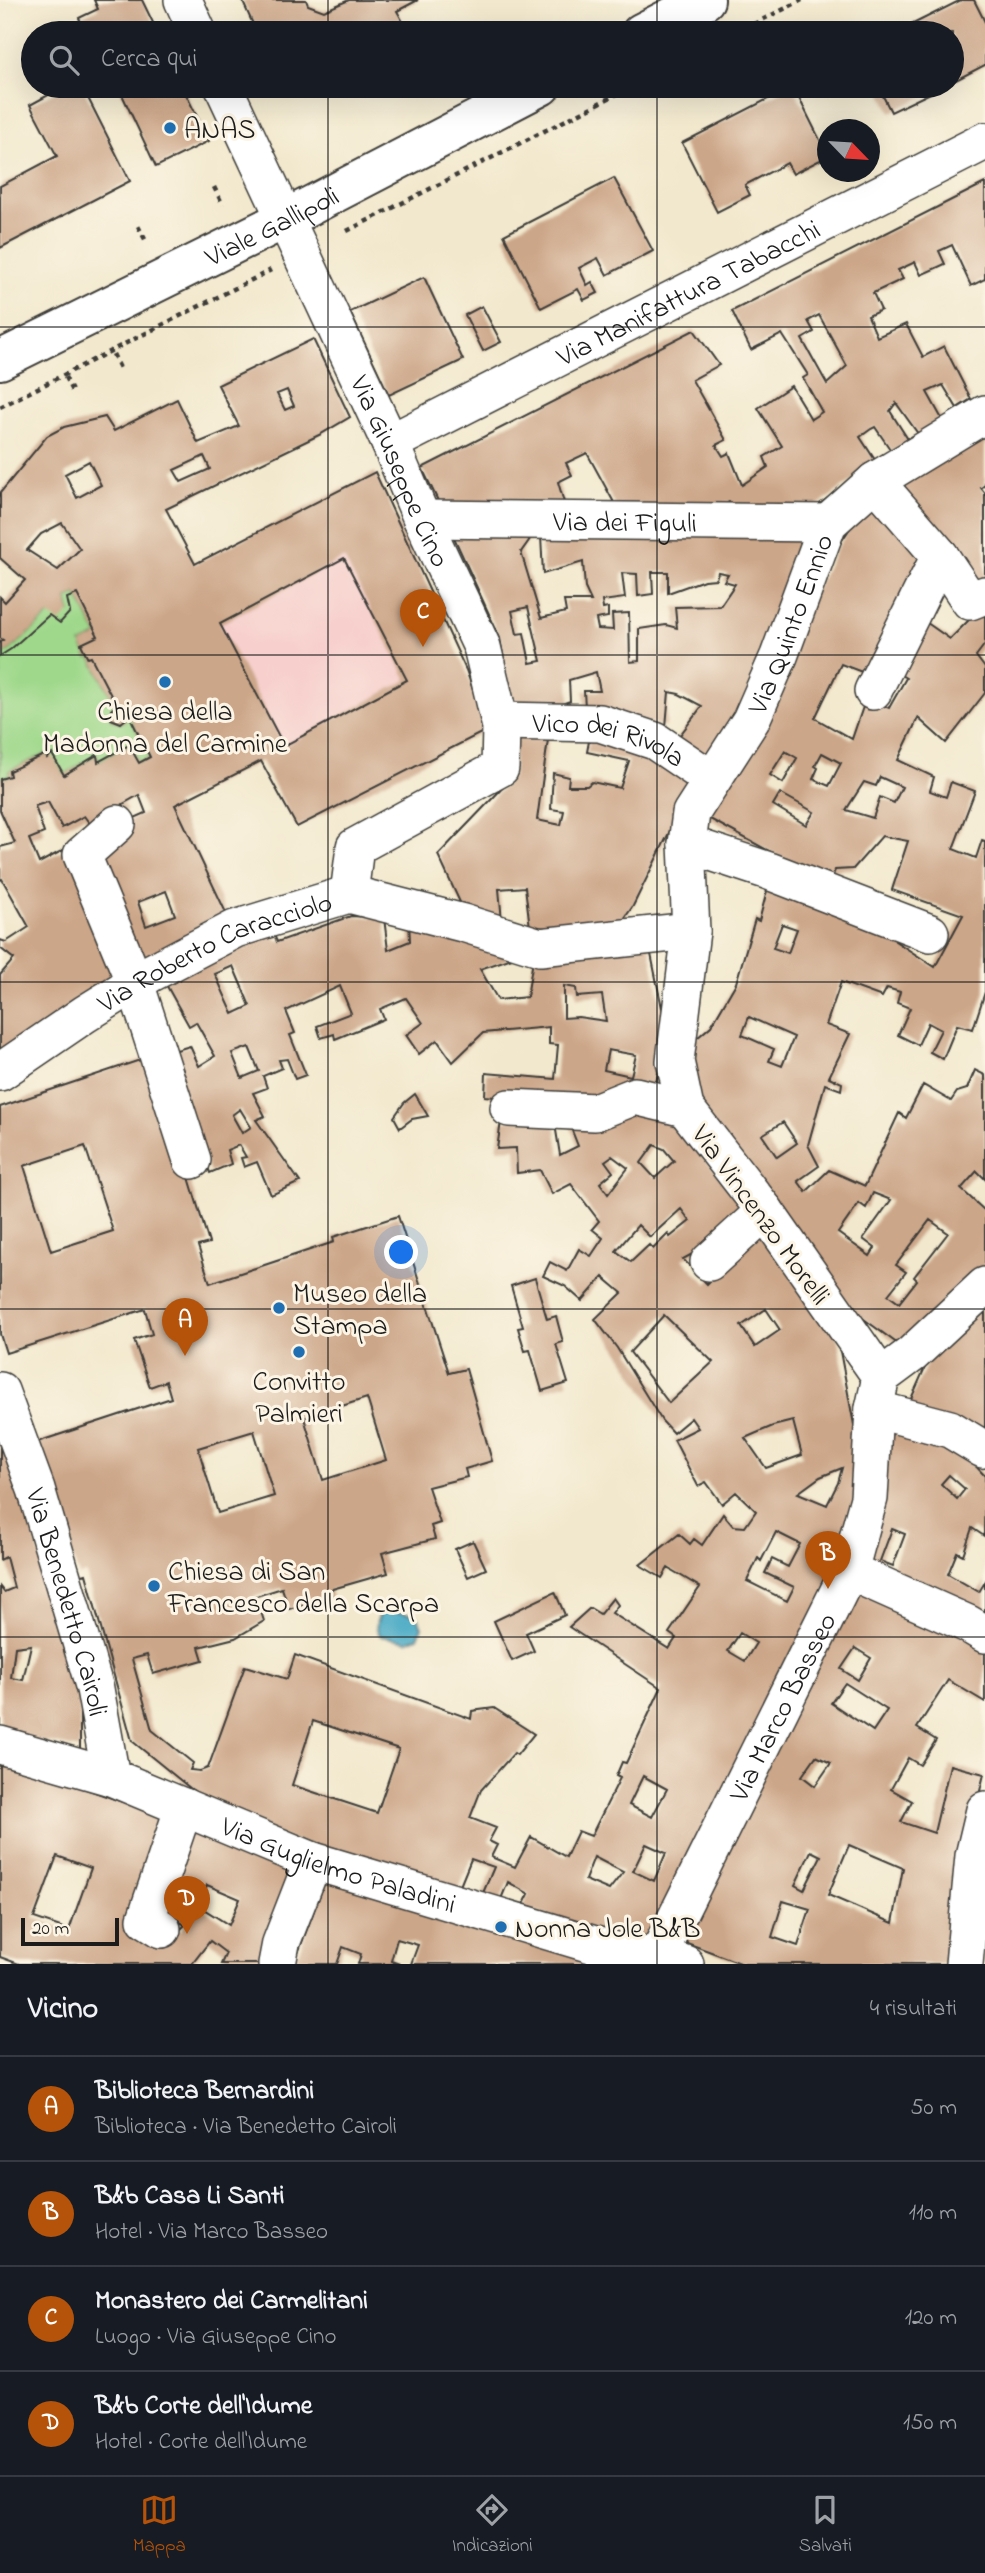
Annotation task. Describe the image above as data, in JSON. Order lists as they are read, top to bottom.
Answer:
{
  "streets": {
    "main road": ["Viale Gallipoli"],
    "street": [
      "Via Manifattura Tabacchi",
      "Via Giuseppe Cino",
      "Via dei Figuli",
      "Via Quinto Ennio",
      "Vico dei Rivola",
      "Via Roberto Caracciolo",
      "Via Vincenzo Morelli",
      "Via Benedetto Cairoli",
      "Via Marco Basseo",
      "Via Guglielmo Paladini"
    ]
  },
  "crossings": [
    ["Viale Gallipoli", "Via Giuseppe Cino"],
    ["Via Manifattura Tabacchi", "Via Giuseppe Cino"],
    ["Via Giuseppe Cino", "Via dei Figuli"],
    ["Via Giuseppe Cino", "Vico dei Rivola"],
    ["Via Giuseppe Cino", "Via Roberto Caracciolo"],
    ["Via dei Figuli", "Via Quinto Ennio"],
    ["Via Quinto Ennio", "Vico dei Rivola"],
    ["Via Quinto Ennio", "Via Vincenzo Morelli"],
    ["Via Roberto Caracciolo", "Via Vincenzo Morelli"],
    ["Via Vincenzo Morelli", "Via Marco Basseo"],
    ["Via Benedetto Cairoli", "Via Guglielmo Paladini"],
    ["Via Marco Basseo", "Via Guglielmo Paladini"]
  ],
  "places": [
    "ANAS",
    "Chiesa della Madonna del Carmine",
    "Museo della Stampa",
    "Convitto Palmieri",
    "Chiesa di San Francesco della Scarpa",
    "Nonna Jole B&B"
  ],
  "scale_bar": "20 m",
  "north": "bottom right",
  "page": {
    "search": "Cerca qui",
    "pins": [
      "C",
      "A",
      "B",
      "D"
    ],
    "scale": "20 m",
    "heading": ["Vicino", "4 risultati"],
    "list": [
      {
        "mark": "A",
        "name": "Biblioteca Bernardini",
        "note": "Biblioteca · Via Benedetto Cairoli",
        "value": "50 m"
      },
      {
        "mark": "B",
        "name": "B&b Casa Li Santi",
        "note": "Hotel · Via Marco Basseo",
        "value": "110 m"
      },
      {
        "mark": "C",
        "name": "Monastero dei Carmelitani",
        "note": "Luogo · Via Giuseppe Cino",
        "value": "120 m"
      },
      {
        "mark": "D",
        "name": "B&b Corte dell'Idume",
        "note": "Hotel · Corte dell'Idume",
        "value": "150 m"
      }
    ],
    "nav": ["Mappa", "Indicazioni", "Salvati"]
  }
}
